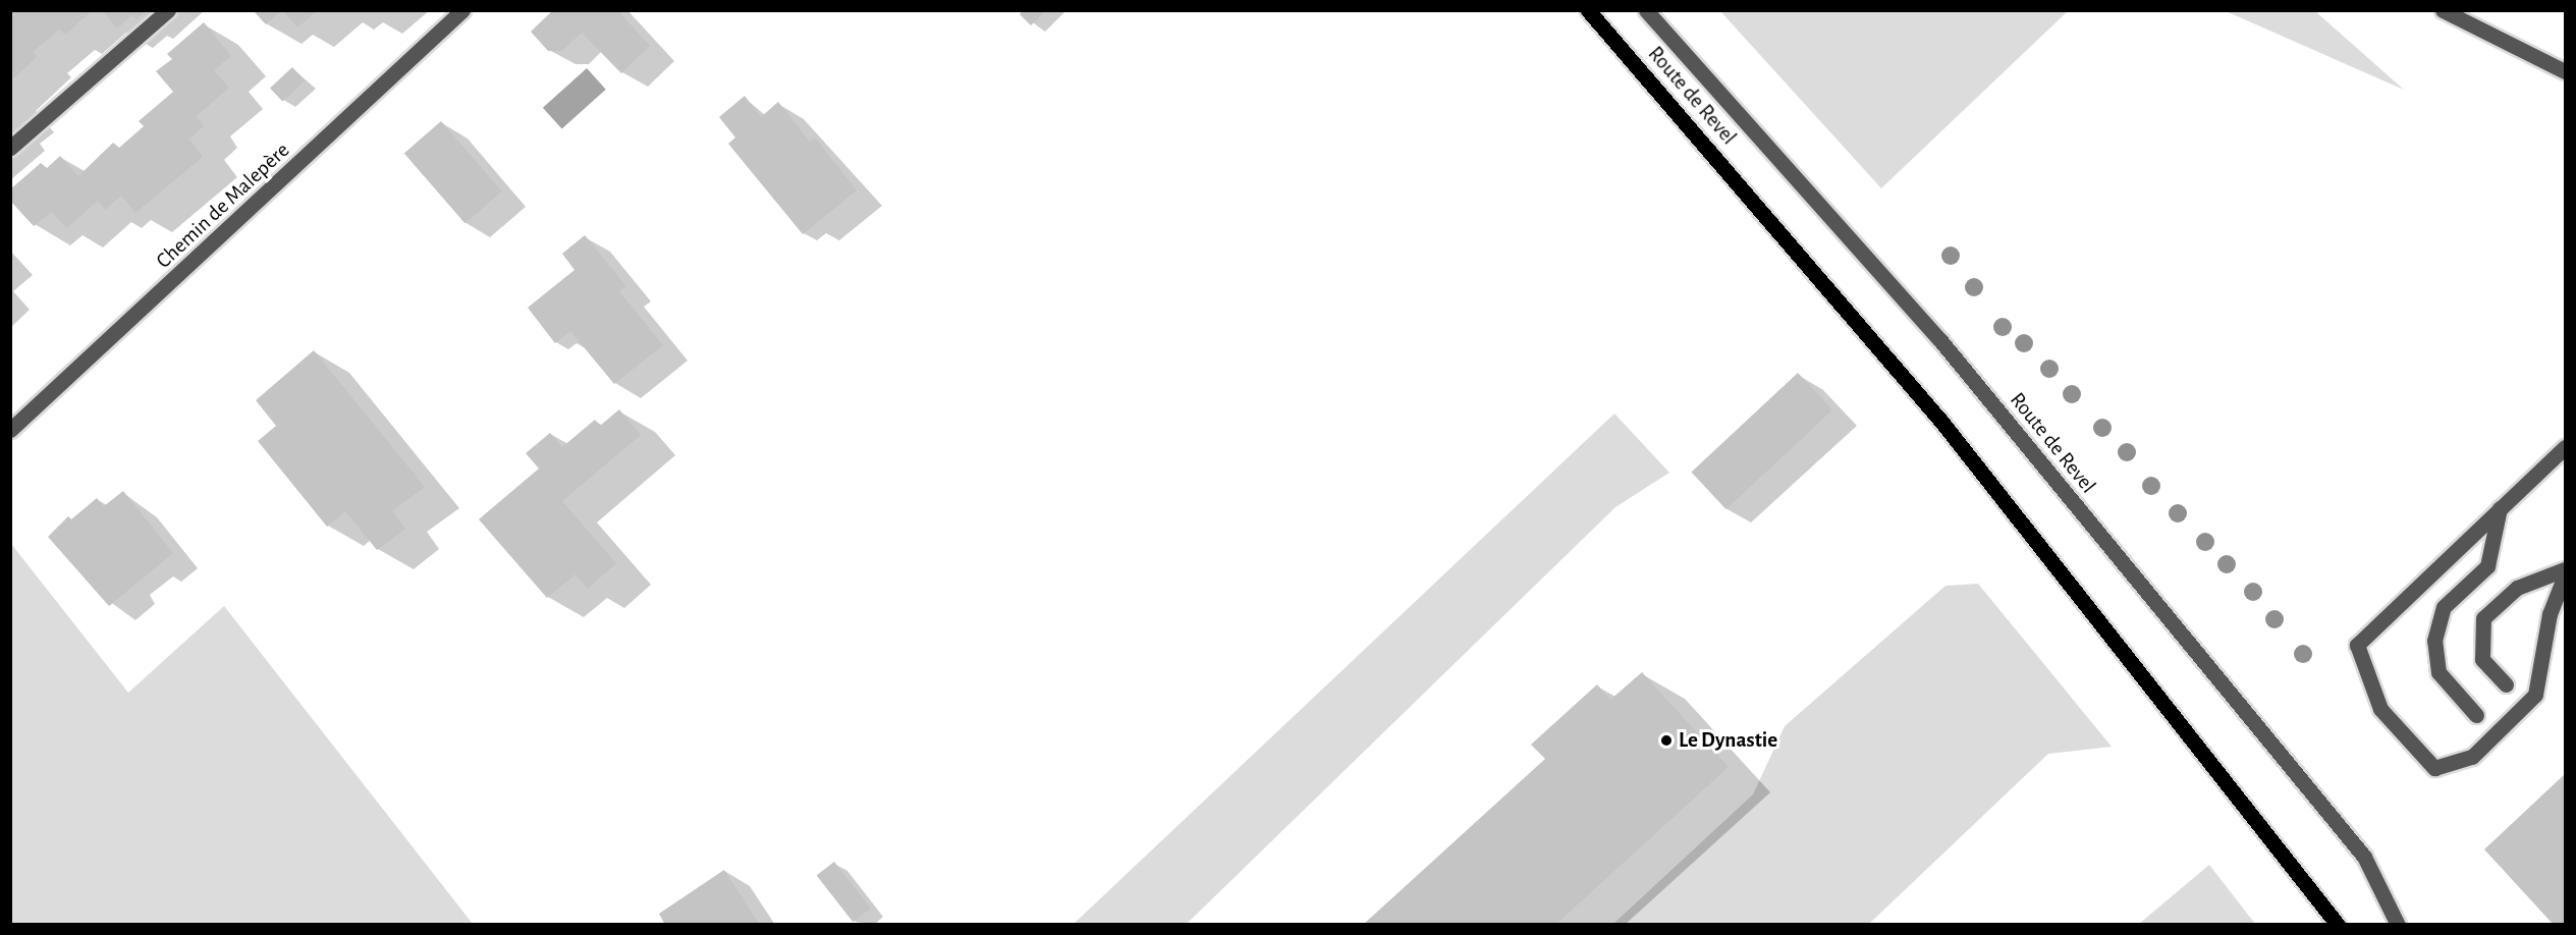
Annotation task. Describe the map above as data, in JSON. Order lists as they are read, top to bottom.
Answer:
{
  "streets": {
    "main road": ["Route de Revel"],
    "street": ["Chemin de Malepère"]
  },
  "places": ["Le Dynastie"]
}
